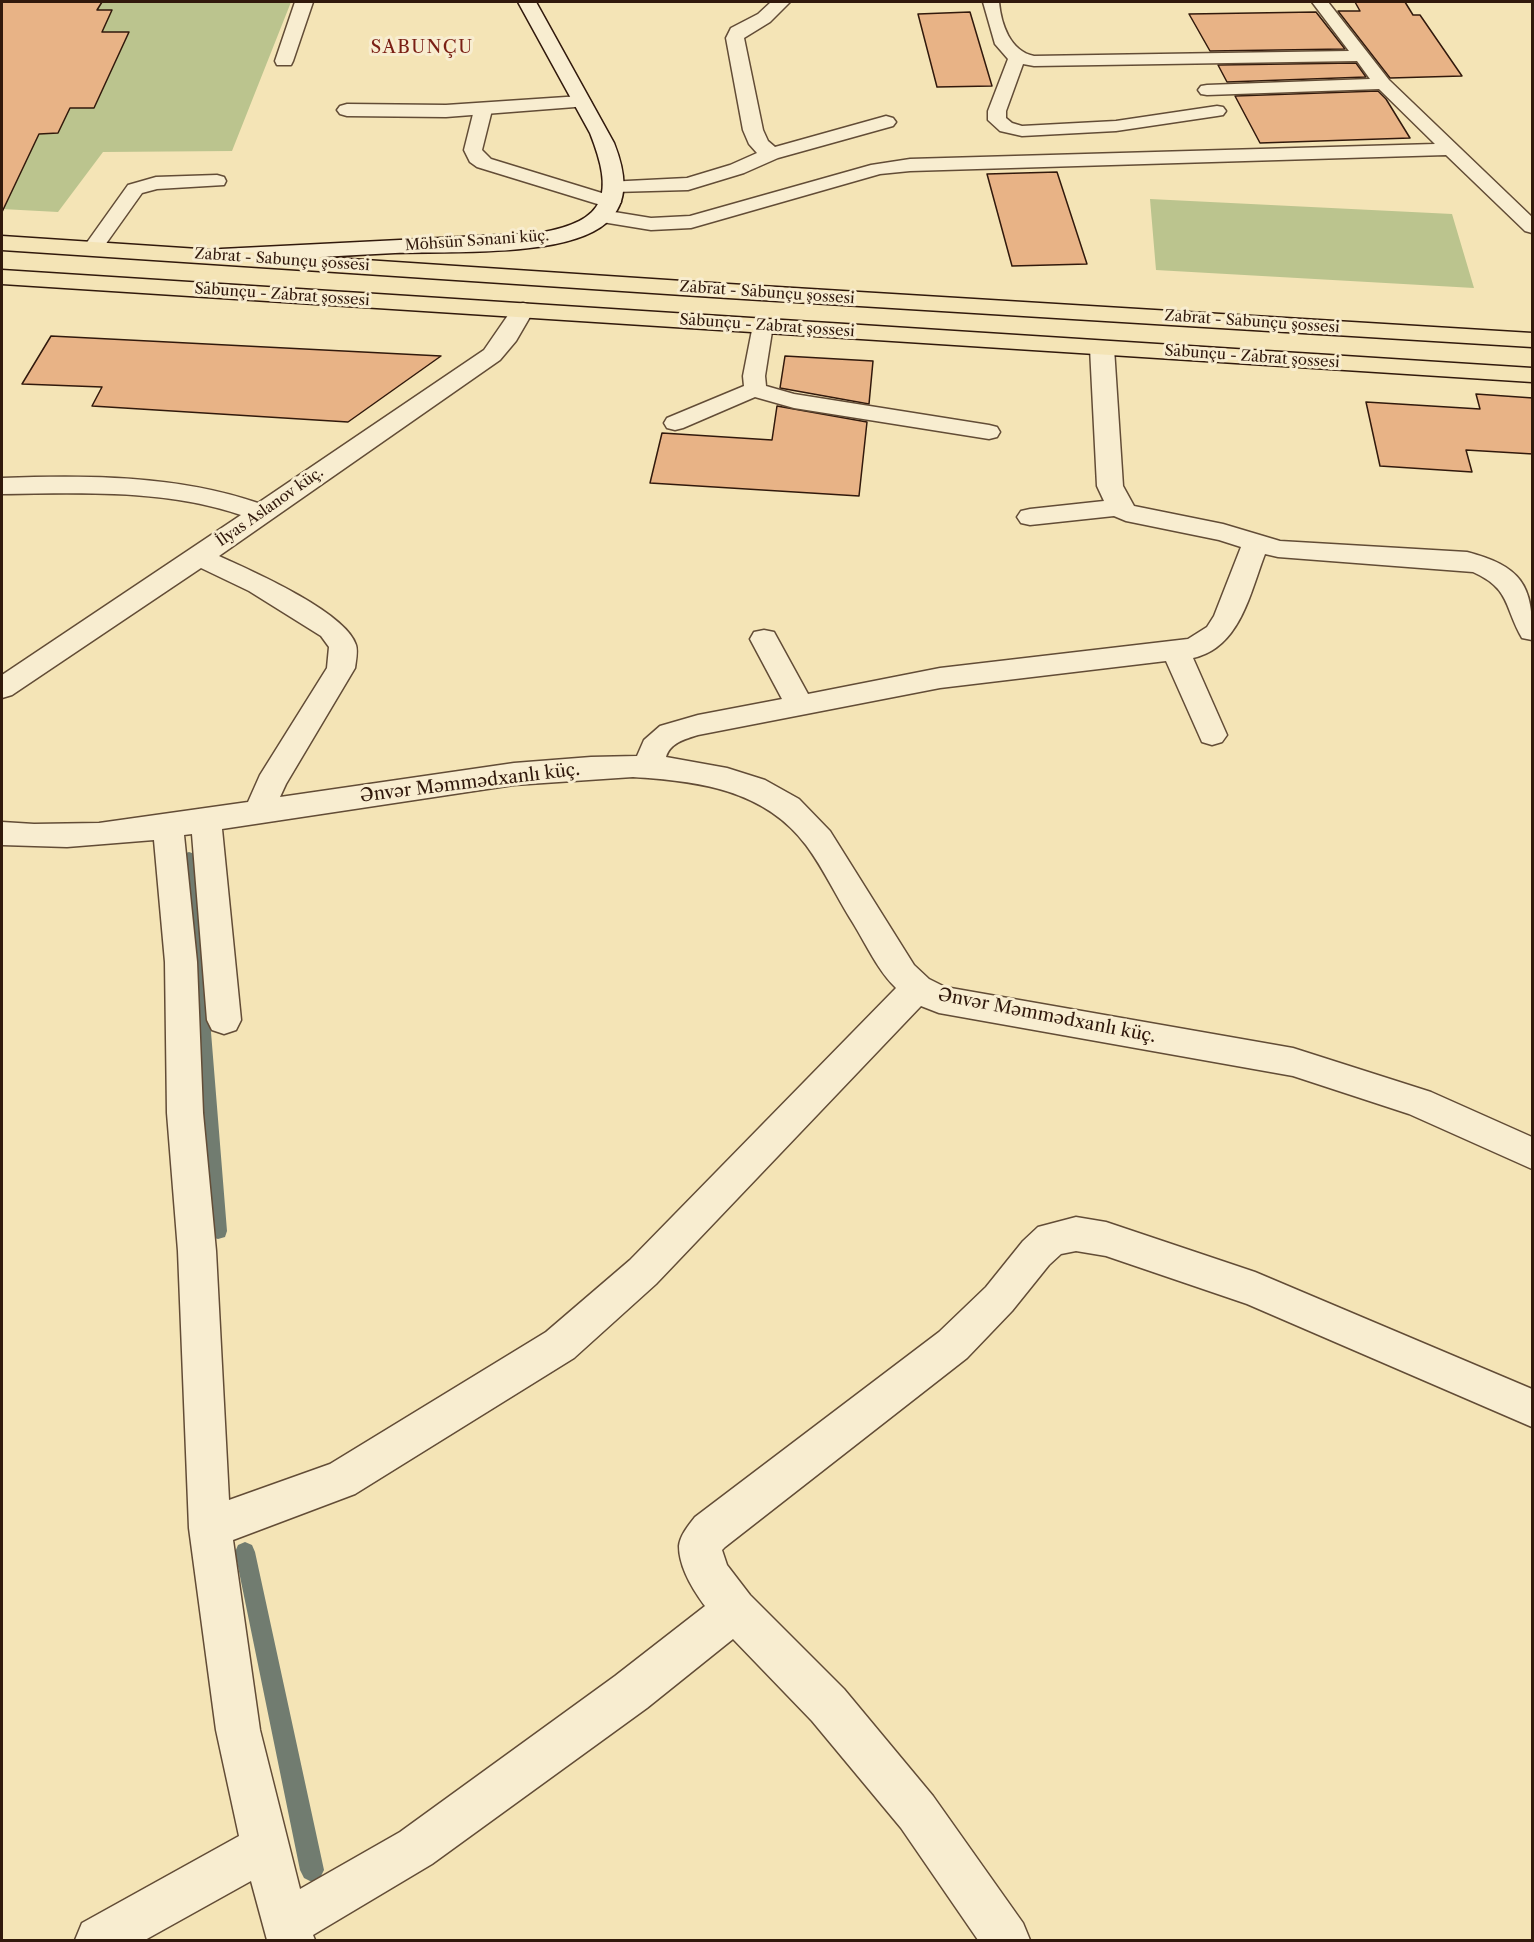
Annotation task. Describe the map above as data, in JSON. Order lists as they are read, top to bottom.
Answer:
{
  "streets": {
    "main road": ["Zabrat - Sabunçu şossesi", "Sabunçu - Zabrat şossesi"],
    "street": ["Möhsün Sənani küç.", "İlyas Aslanov küç.", "Ənvər Məmmədxanlı küç."]
  },
  "crossings": [
    ["Möhsün Sənani küç.", "Zabrat - Sabunçu şossesi"],
    ["Sabunçu - Zabrat şossesi", "İlyas Aslanov küç."]
  ],
  "districts": ["SABUNÇU"]
}
